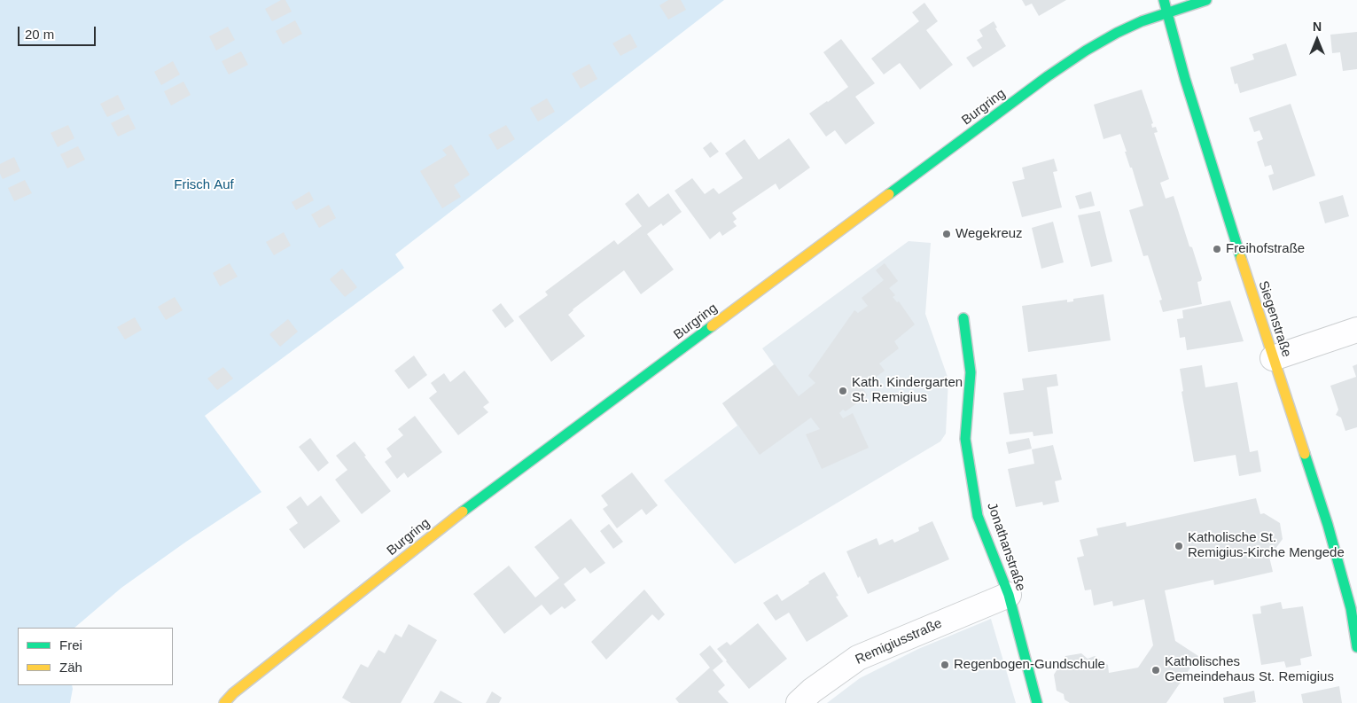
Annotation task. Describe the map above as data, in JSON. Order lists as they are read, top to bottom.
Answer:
{
  "streets": {
    "main road": ["Burgring", "Siegenstraße", "Jonathanstraße"],
    "street": ["Remigiusstraße"]
  },
  "crossings": [
    ["Burgring", "Siegenstraße"],
    ["Jonathanstraße", "Remigiusstraße"]
  ],
  "parks": ["Frisch Auf"],
  "places": [
    "Wegekreuz",
    "Freihofstraße",
    "Kath. Kindergarten St. Remigius",
    "Katholische St. Remigius-Kirche Mengede",
    "Regenbogen-Gundschule",
    "Katholisches Gemeindehaus St. Remigius"
  ],
  "legend": ["Frei", "Zäh"],
  "scale_bar": "20 m",
  "north": "top"
}
